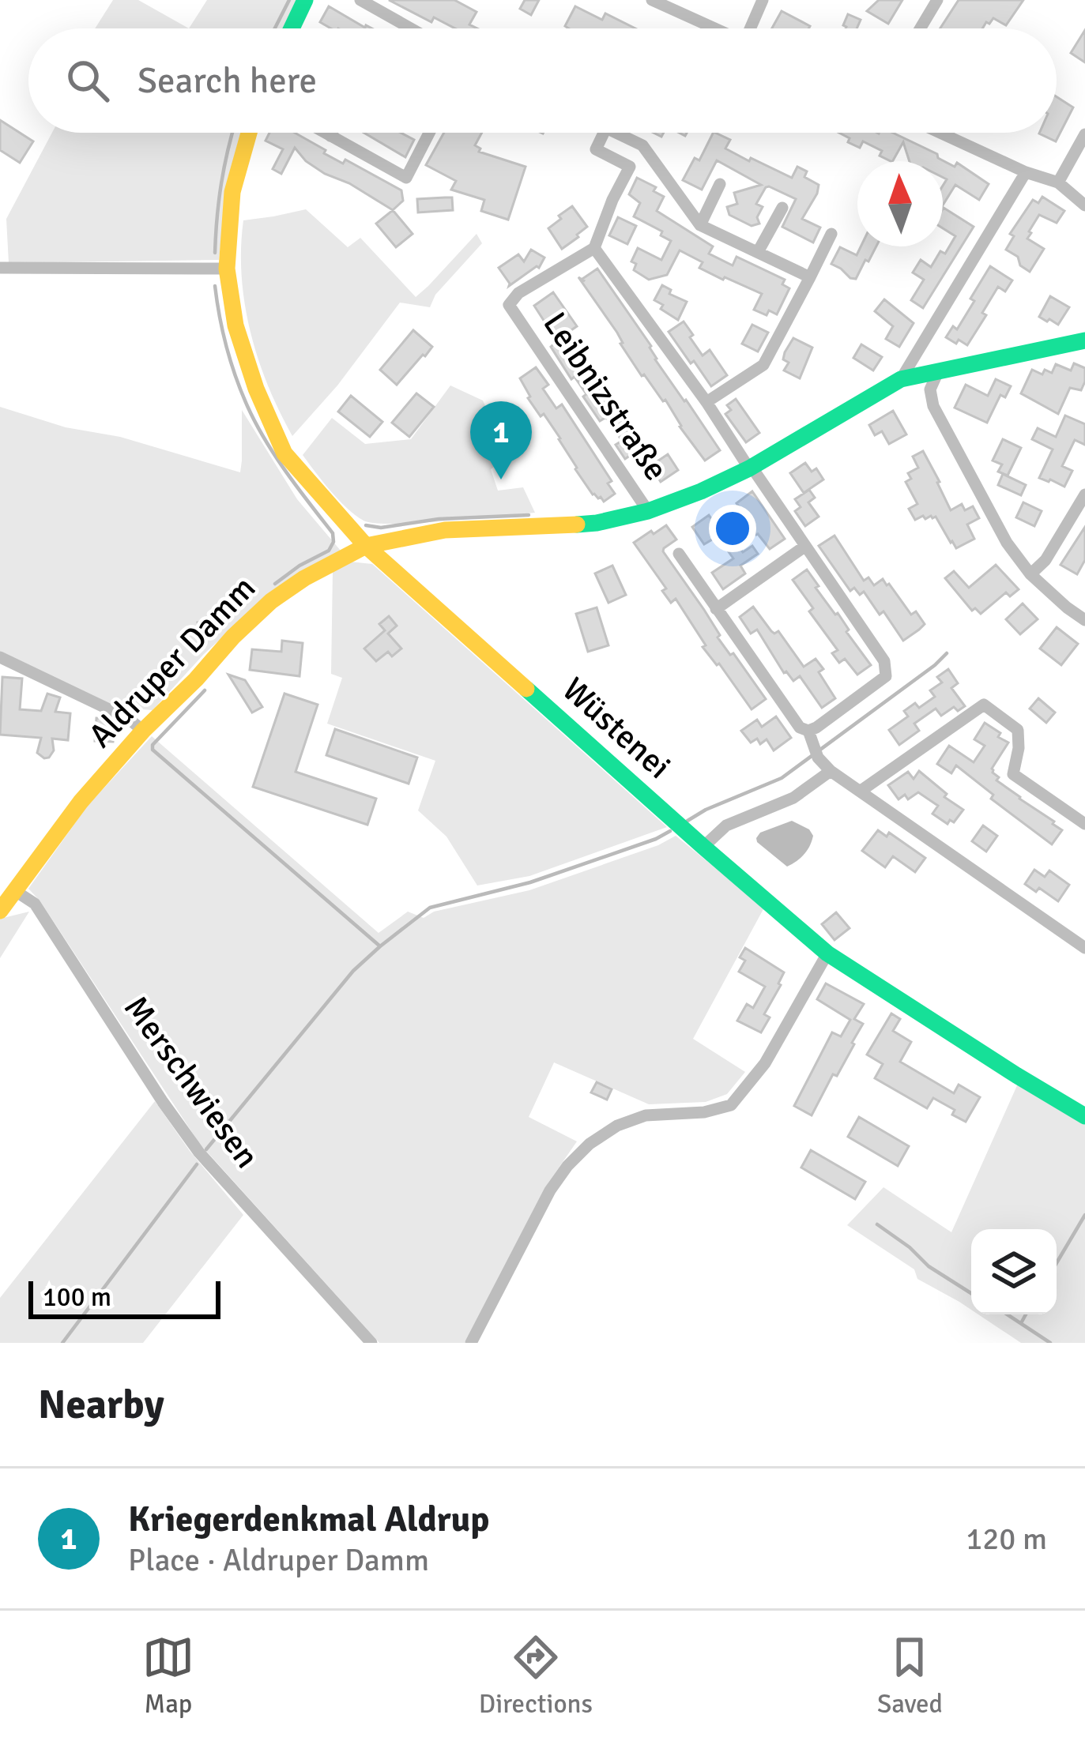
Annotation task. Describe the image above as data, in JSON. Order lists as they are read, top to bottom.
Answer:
{
  "streets": {
    "street": [
      "Leibnizstraße",
      "Aldruper Damm",
      "Wüstenei",
      "Merschwiesen"
    ]
  },
  "crossings": [
    ["Leibnizstraße", "Aldruper Damm"],
    ["Aldruper Damm", "Wüstenei"],
    ["Aldruper Damm", "Merschwiesen"]
  ],
  "scale_bar": "100 m",
  "north": "top",
  "page": {
    "search": "Search here",
    "pins": "1",
    "scale": "100 m",
    "heading": "Nearby",
    "list": [
      {
        "mark": "1",
        "name": "Kriegerdenkmal Aldrup",
        "note": "Place · Aldruper Damm",
        "value": "120 m"
      }
    ],
    "nav": ["Map", "Directions", "Saved"]
  }
}
